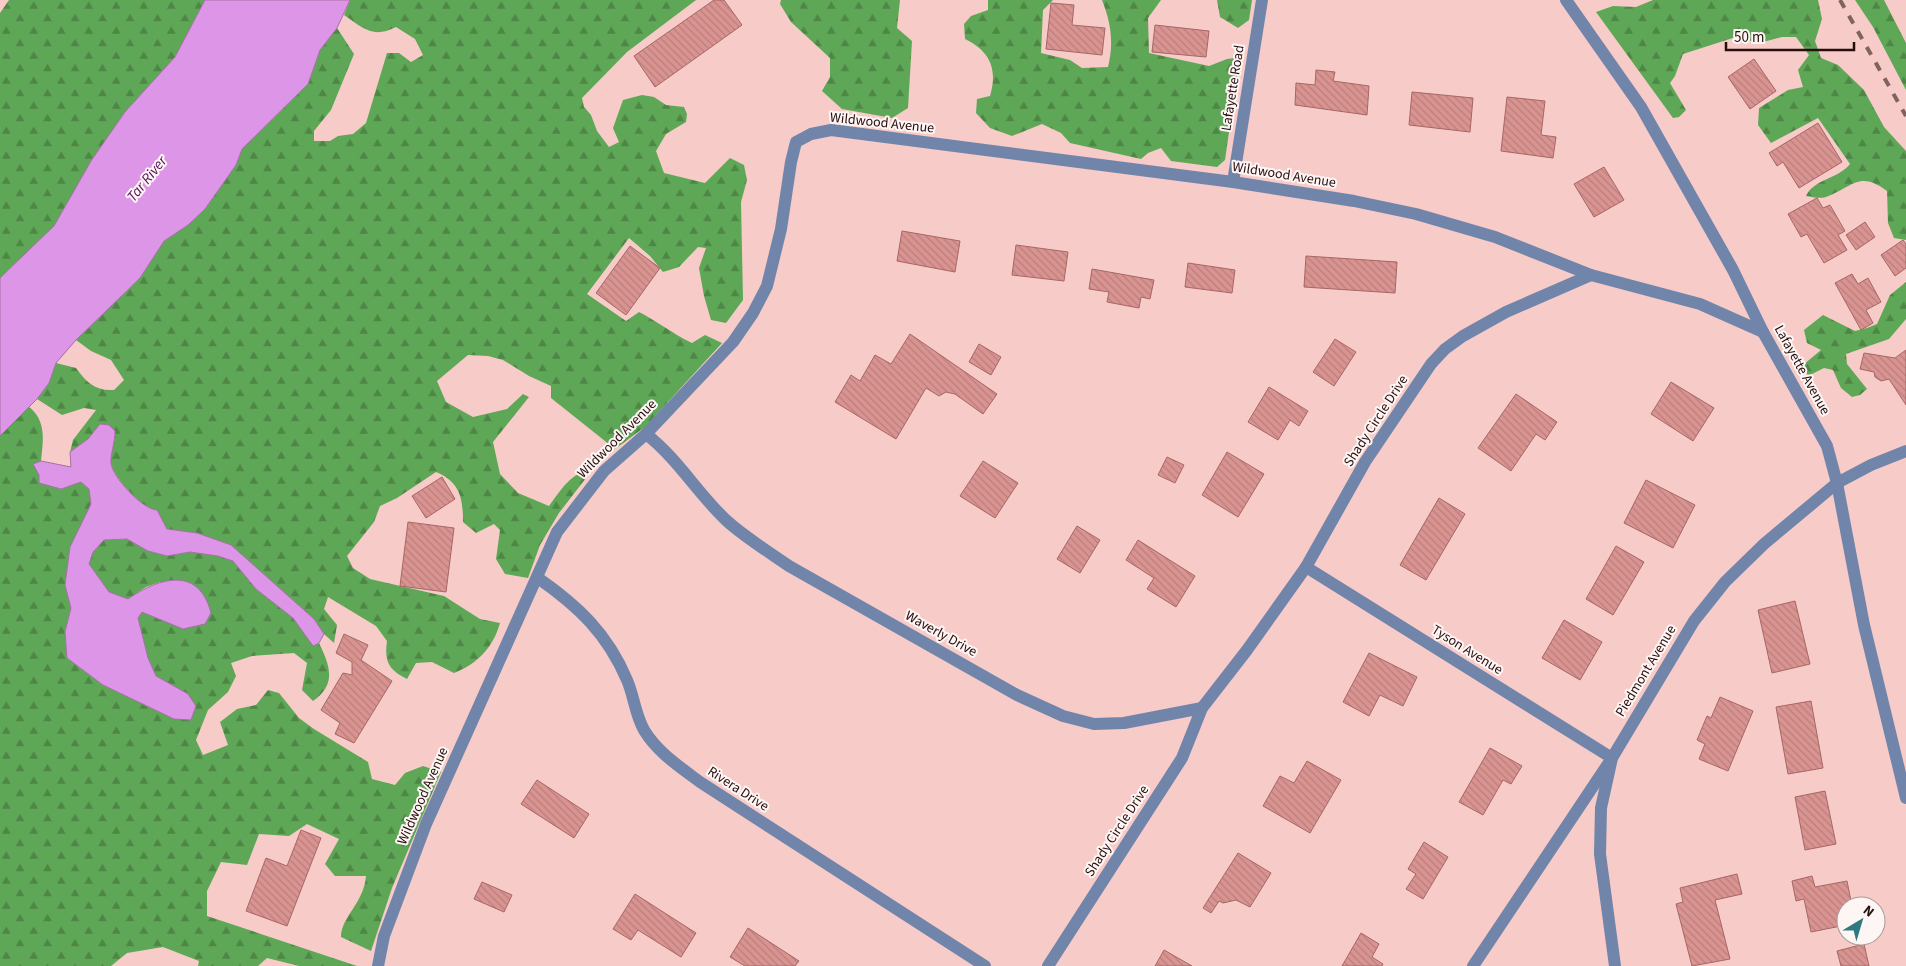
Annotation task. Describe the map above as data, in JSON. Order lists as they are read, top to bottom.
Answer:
{
  "streets": {
    "street": [
      "Lafayette Road",
      "Wildwood Avenue",
      "Lafayette Avenue",
      "Shady Circle Drive",
      "Waverly Drive",
      "Tyson Avenue",
      "Piedmont Avenue",
      "Rivera Drive"
    ]
  },
  "crossings": [
    ["Lafayette Road", "Wildwood Avenue"],
    ["Wildwood Avenue", "Lafayette Avenue"],
    ["Wildwood Avenue", "Shady Circle Drive"],
    ["Wildwood Avenue", "Waverly Drive"],
    ["Wildwood Avenue", "Rivera Drive"],
    ["Lafayette Avenue", "Piedmont Avenue"],
    ["Shady Circle Drive", "Waverly Drive"],
    ["Shady Circle Drive", "Tyson Avenue"],
    ["Tyson Avenue", "Piedmont Avenue"]
  ],
  "water": ["Tar River"],
  "scale_bar": "50 m",
  "north": "top right"
}
